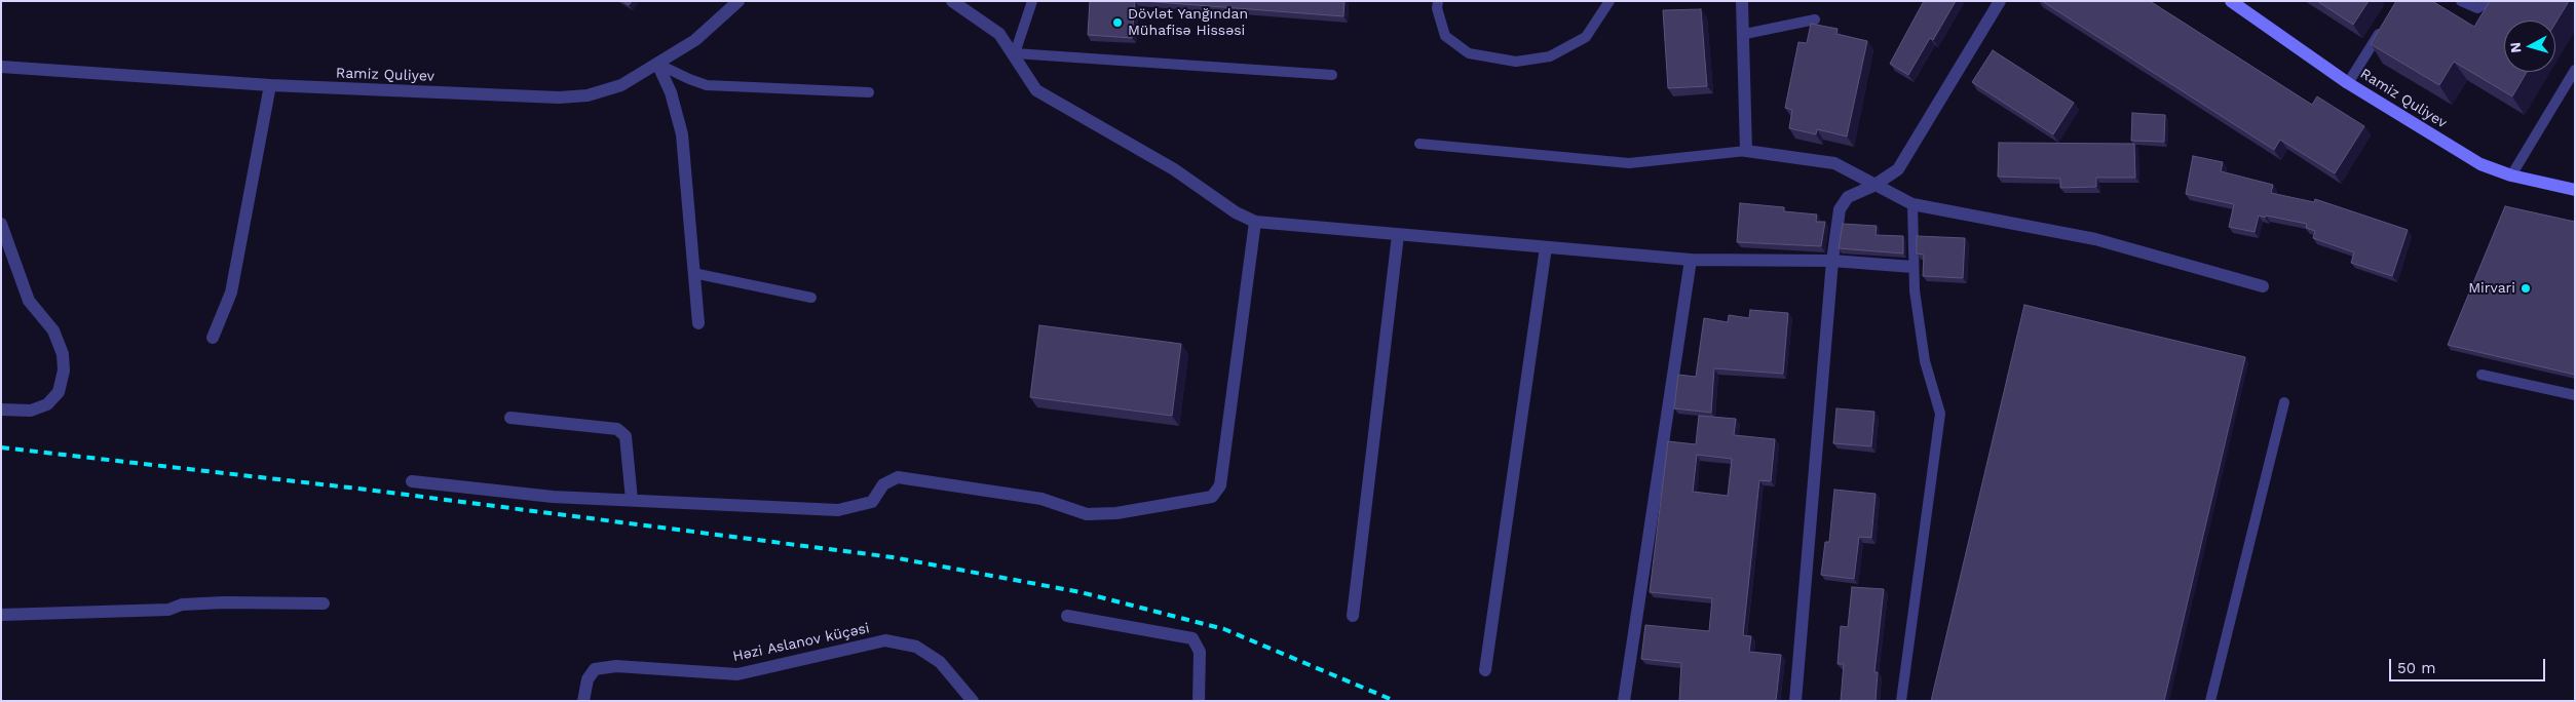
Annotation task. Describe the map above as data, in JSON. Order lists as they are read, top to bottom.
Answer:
{
  "streets": {
    "main road": ["Ramiz Quliyev"],
    "street": ["Həzi Aslanov küçəsi"]
  },
  "places": ["Dövlət Yanğından Mühafisə Hissəsi", "Mirvari"],
  "scale_bar": "50 m",
  "north": "left"
}
